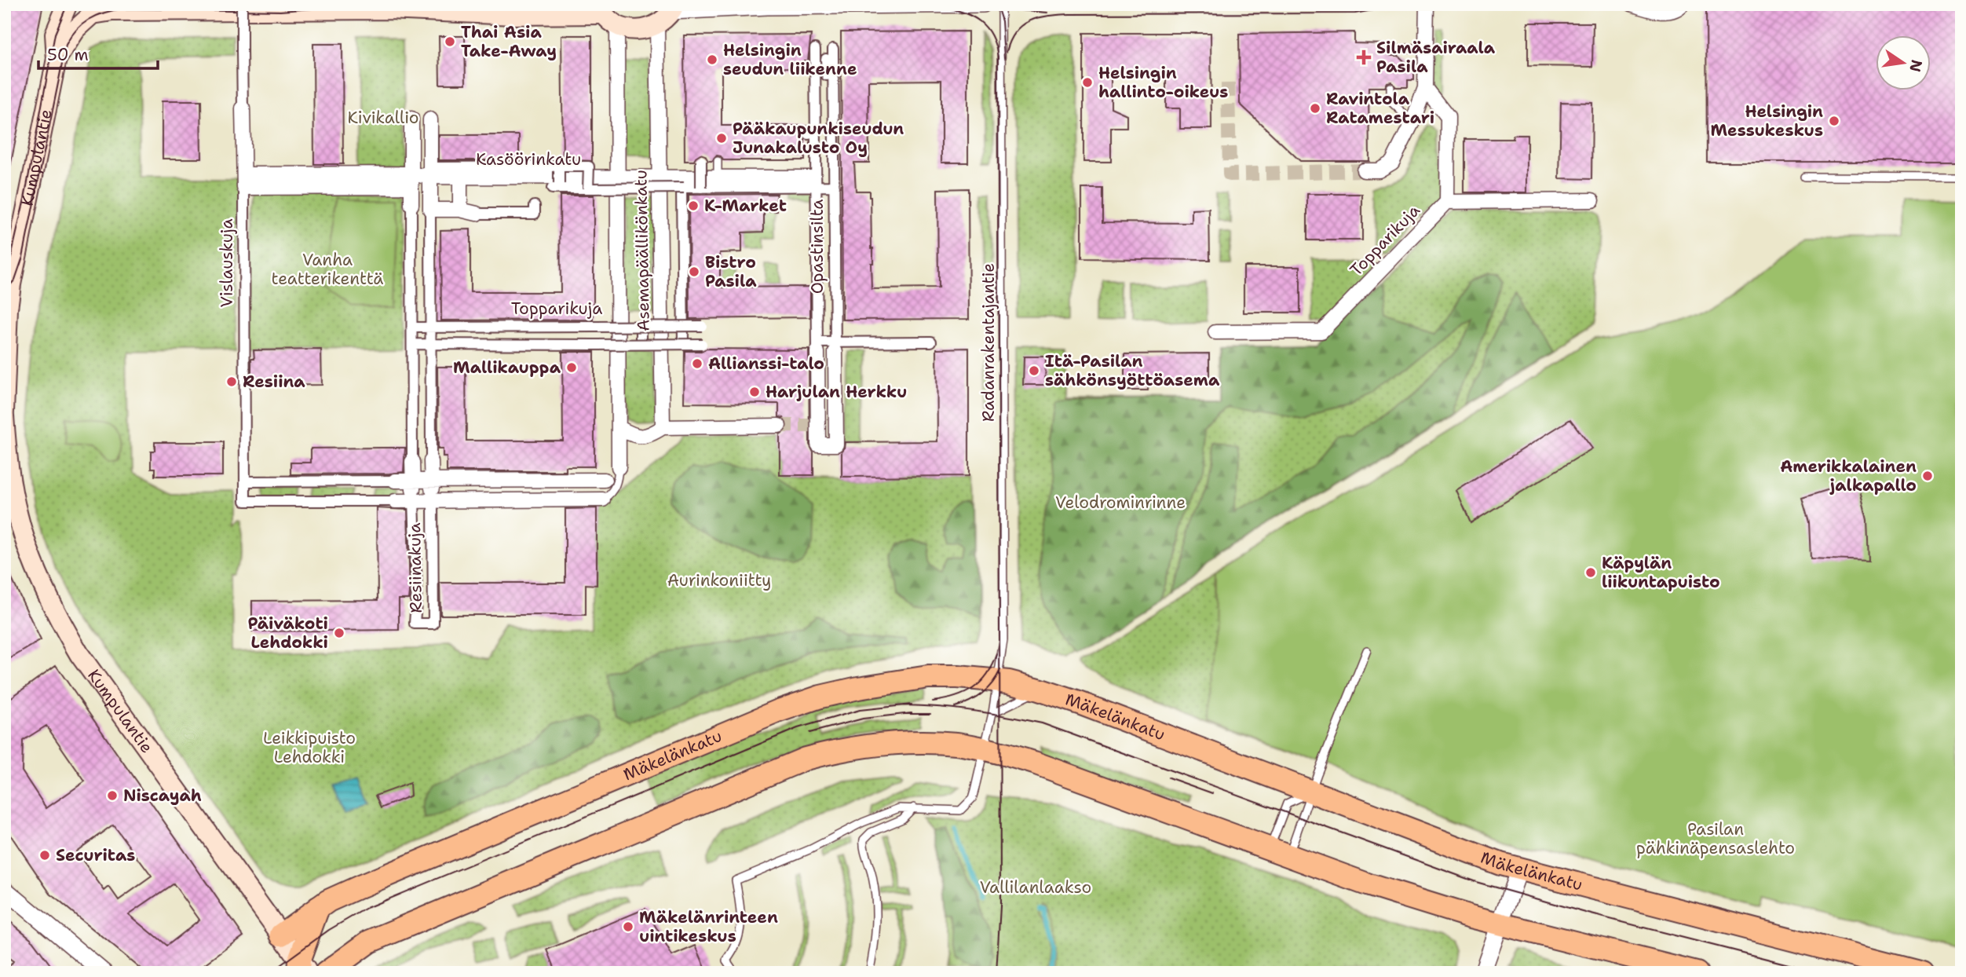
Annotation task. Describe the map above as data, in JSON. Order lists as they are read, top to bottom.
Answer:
{
  "streets": {
    "main road": ["Kumpulantie", "Mäkelänkatu"],
    "street": [
      "Kasöörinkatu",
      "Topparikuja",
      "Opastinsilta",
      "Asemapäällikönkatu",
      "Vislauskuja",
      "Resiinakuja"
    ],
    "lane": ["Radanrakentajantie"]
  },
  "crossings": [
    ["Kumpulantie", "Mäkelänkatu"],
    ["Kasöörinkatu", "Opastinsilta"],
    ["Kasöörinkatu", "Asemapäällikönkatu"],
    ["Kasöörinkatu", "Vislauskuja"],
    ["Kasöörinkatu", "Resiinakuja"],
    ["Topparikuja", "Resiinakuja"],
    ["Radanrakentajantie", "Mäkelänkatu"]
  ],
  "parks": [
    "Kivikallio",
    "Vanha teatterikenttä",
    "Velodrominrinne",
    "Aurinkoniitty",
    "Leikkipuisto Lehdokki",
    "Pasilan pähkinäpensaslehto",
    "Vallilanlaakso"
  ],
  "places": {
    "other": [
      "Thai Asia Take-Away",
      "Helsingin seudun liikenne",
      "Helsingin hallinto-oikeus",
      "Ravintola Ratamestari",
      "Helsingin Messukeskus",
      "Pääkaupunkiseudun Junakalusto Oy",
      "K-Market",
      "Bistro Pasila",
      "Allianssi-talo",
      "Mallikauppa",
      "Itä-Pasilan sähkönsyöttöasema",
      "Resiina",
      "Harjulan Herkku",
      "Amerikkalainen jalkapallo",
      "Käpylän liikuntapuisto",
      "Päiväkoti Lehdokki",
      "Niscayah",
      "Securitas",
      "Mäkelänrinteen uintikeskus"
    ],
    "health": ["Silmäsairaala Pasila"]
  },
  "scale_bar": "50 m",
  "north": "right"
}
